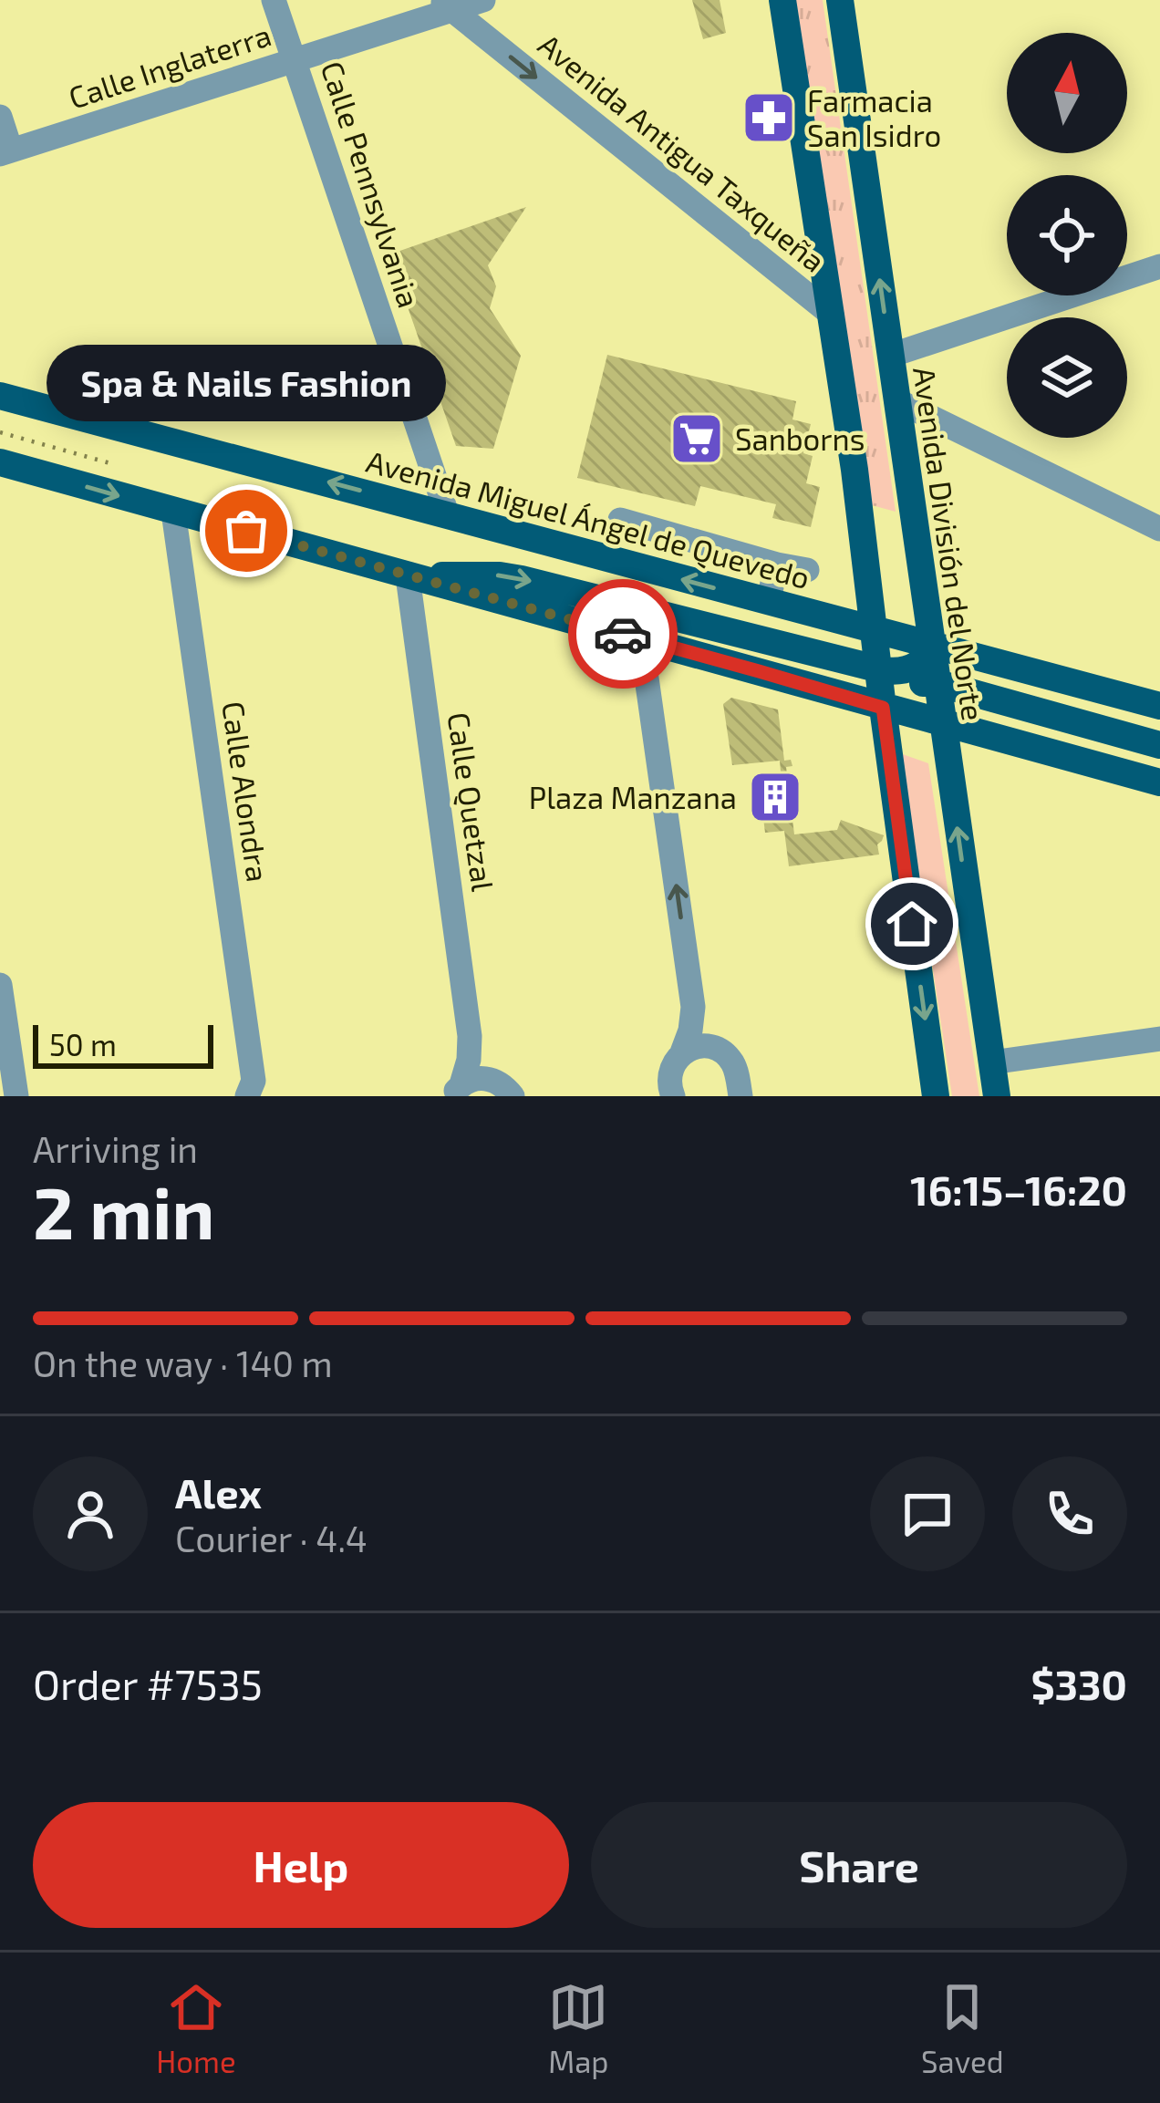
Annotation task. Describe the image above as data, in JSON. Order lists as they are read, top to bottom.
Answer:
{
  "streets": {
    "main road": ["Avenida Miguel Ángel de Quevedo", "Avenida División del Norte"],
    "street": [
      "Calle Inglaterra",
      "Avenida Antigua Taxqueña",
      "Calle Pennsylvania",
      "Calle Alondra",
      "Calle Quetzal"
    ]
  },
  "crossings": [
    ["Calle Inglaterra", "Avenida Antigua Taxqueña"],
    ["Calle Inglaterra", "Calle Pennsylvania"],
    ["Calle Pennsylvania", "Avenida Miguel Ángel de Quevedo"],
    ["Avenida Miguel Ángel de Quevedo", "Avenida División del Norte"]
  ],
  "one_way": ["Avenida Antigua Taxqueña"],
  "places": {
    "pharmacy": ["Farmacia San Isidro"],
    "supermarket": ["Sanborns"],
    "other": ["Spa & Nails Fashion"],
    "building": ["Plaza Manzana"]
  },
  "scale_bar": "50 m",
  "north": "top",
  "page": {
    "bubble": "Spa & Nails Fashion",
    "scale": "50 m",
    "heading": ["2 min", "Arriving in", "16:15–16:20"],
    "panel": [
      "Alex",
      "Courier · 4.4",
      "Order #7535",
      "$330"
    ],
    "bar": "On the way · 140 m",
    "buttons": ["Help", "Share"],
    "tabs": ["Home", "Map", "Saved"]
  }
}
